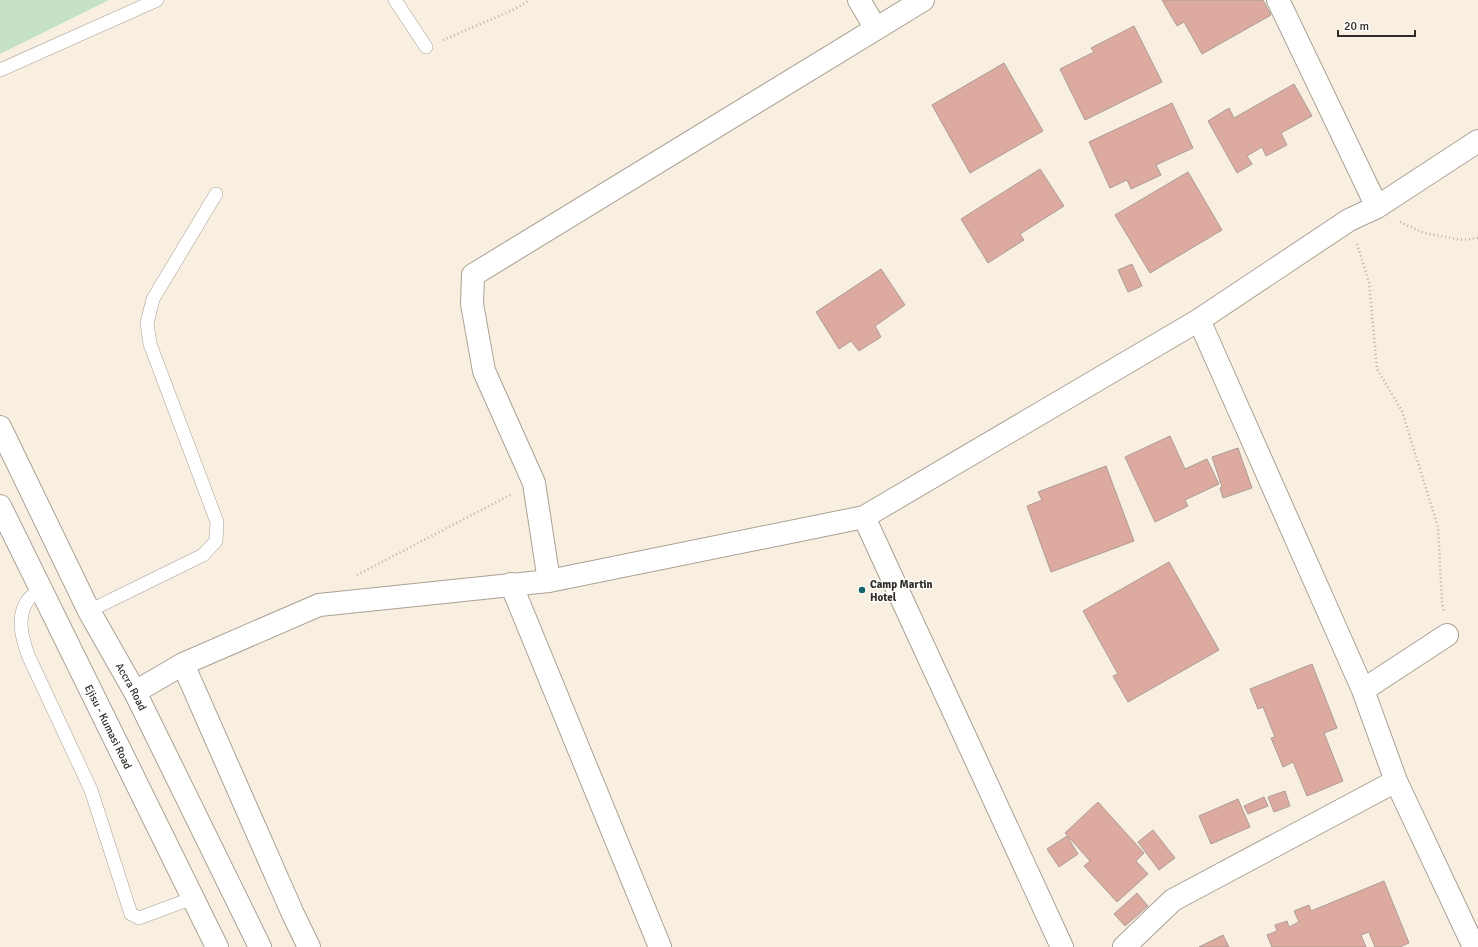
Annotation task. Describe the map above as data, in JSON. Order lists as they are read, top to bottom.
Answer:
{
  "streets": {
    "main road": ["Accra Road", "Ejisu - Kumasi Road"]
  },
  "places": ["Camp Martin Hotel"],
  "scale_bar": "20 m"
}
